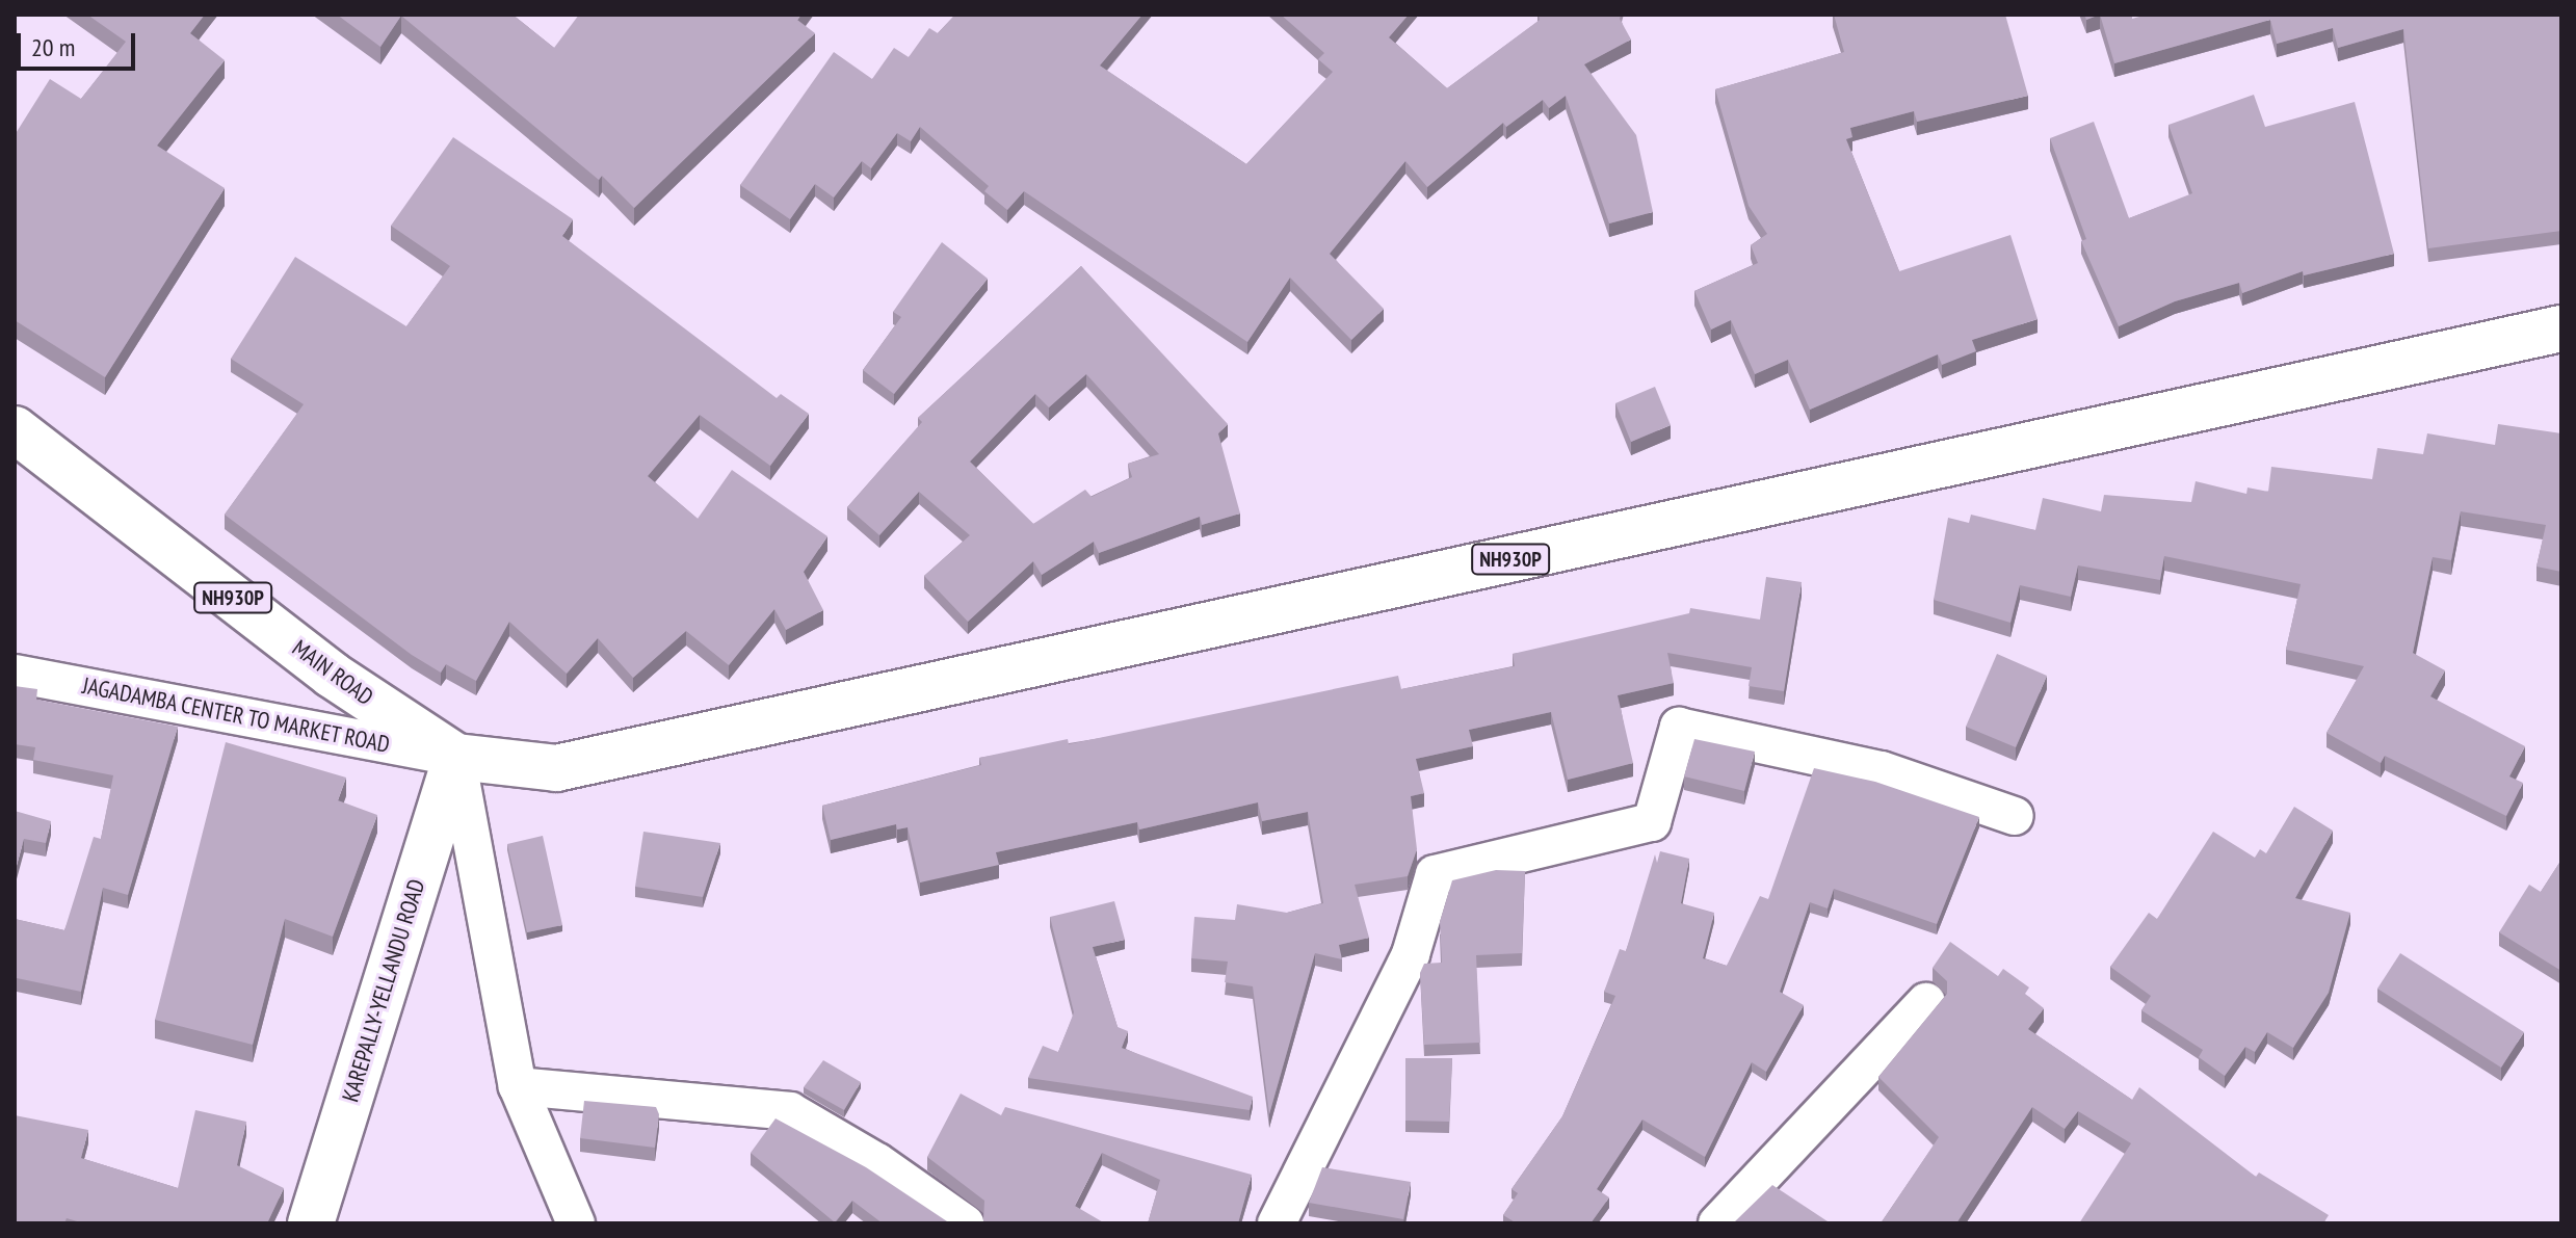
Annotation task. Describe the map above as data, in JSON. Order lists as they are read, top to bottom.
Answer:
{
  "streets": {
    "main road": ["NH930P", "MAIN ROAD", "KAREPALLY-YELLANDU ROAD"],
    "street": ["JAGADAMBA CENTER TO MARKET ROAD"]
  },
  "crossings": [
    ["NH930P", "MAIN ROAD"],
    ["NH930P", "JAGADAMBA CENTER TO MARKET ROAD"],
    ["NH930P", "KAREPALLY-YELLANDU ROAD"],
    ["MAIN ROAD", "JAGADAMBA CENTER TO MARKET ROAD"],
    ["MAIN ROAD", "KAREPALLY-YELLANDU ROAD"],
    ["JAGADAMBA CENTER TO MARKET ROAD", "KAREPALLY-YELLANDU ROAD"]
  ],
  "scale_bar": "20 m"
}
